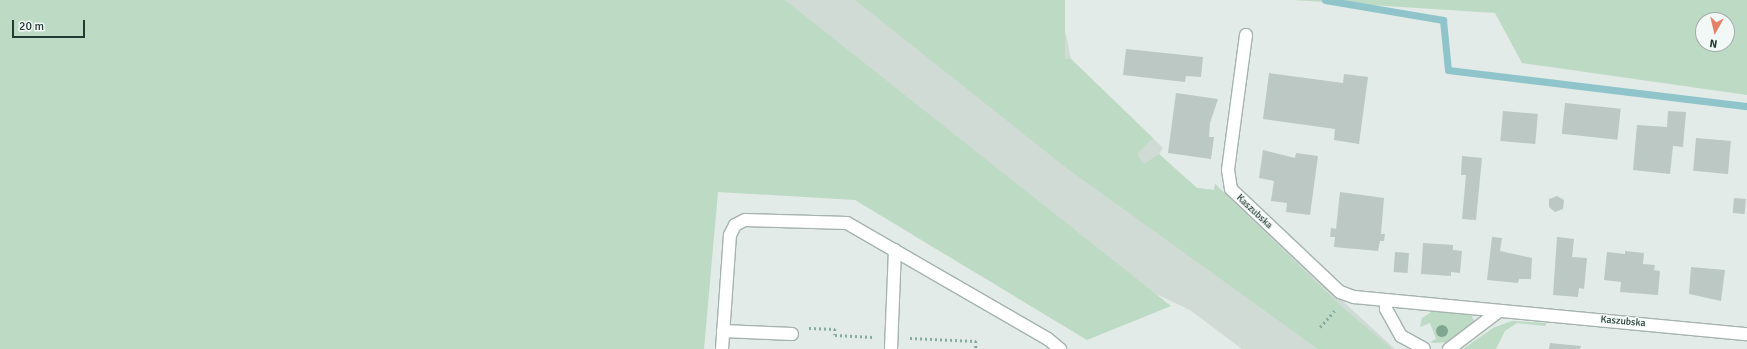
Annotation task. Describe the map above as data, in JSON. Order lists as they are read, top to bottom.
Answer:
{
  "streets": {
    "street": ["Kaszubska"]
  },
  "scale_bar": "20 m",
  "north": "bottom"
}
